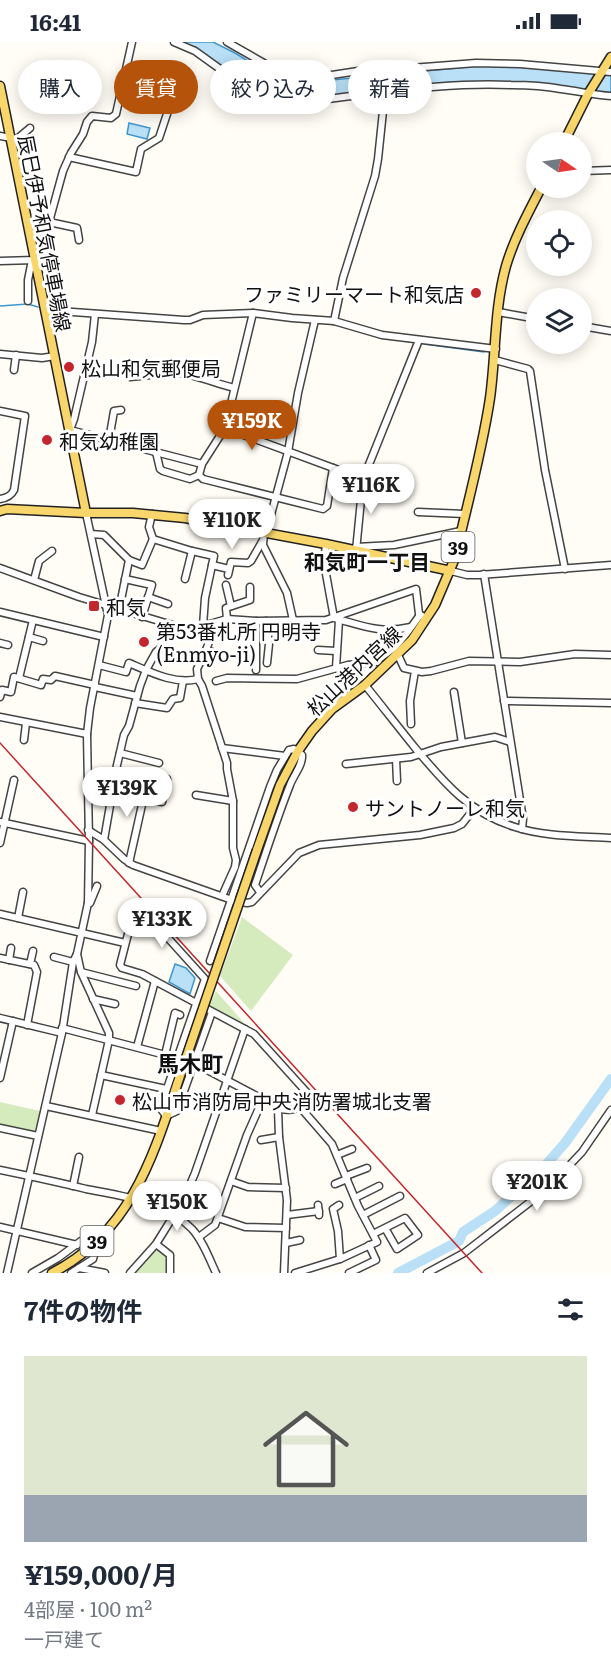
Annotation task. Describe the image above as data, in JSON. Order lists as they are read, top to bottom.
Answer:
{
  "streets": {
    "main road": ["辰巳伊予和気停車場線", "39", "松山港内宮線"]
  },
  "districts": ["和気町一丁目", "馬木町"],
  "places": {
    "other": [
      "ファミリーマート和気店",
      "松山和気郵便局",
      "和気幼稚園",
      "第53番札所 円明寺 (Enmyo-ji)",
      "サントノーレ和気",
      "松山市消防局中央消防署城北支署"
    ],
    "transit": ["和気"]
  },
  "north": "right",
  "page": {
    "status": "16:41",
    "chip": [
      "購入",
      "賃貸",
      "絞り込み",
      "新着"
    ],
    "price": [
      "¥159K",
      "¥116K",
      "¥110K",
      "¥139K",
      "¥133K",
      "¥201K",
      "¥150K"
    ],
    "heading": "7件の物件",
    "list": [
      {
        "name": "¥159,000/月",
        "note": "4部屋 · 100 m² · 一戸建て"
      }
    ]
  }
}
